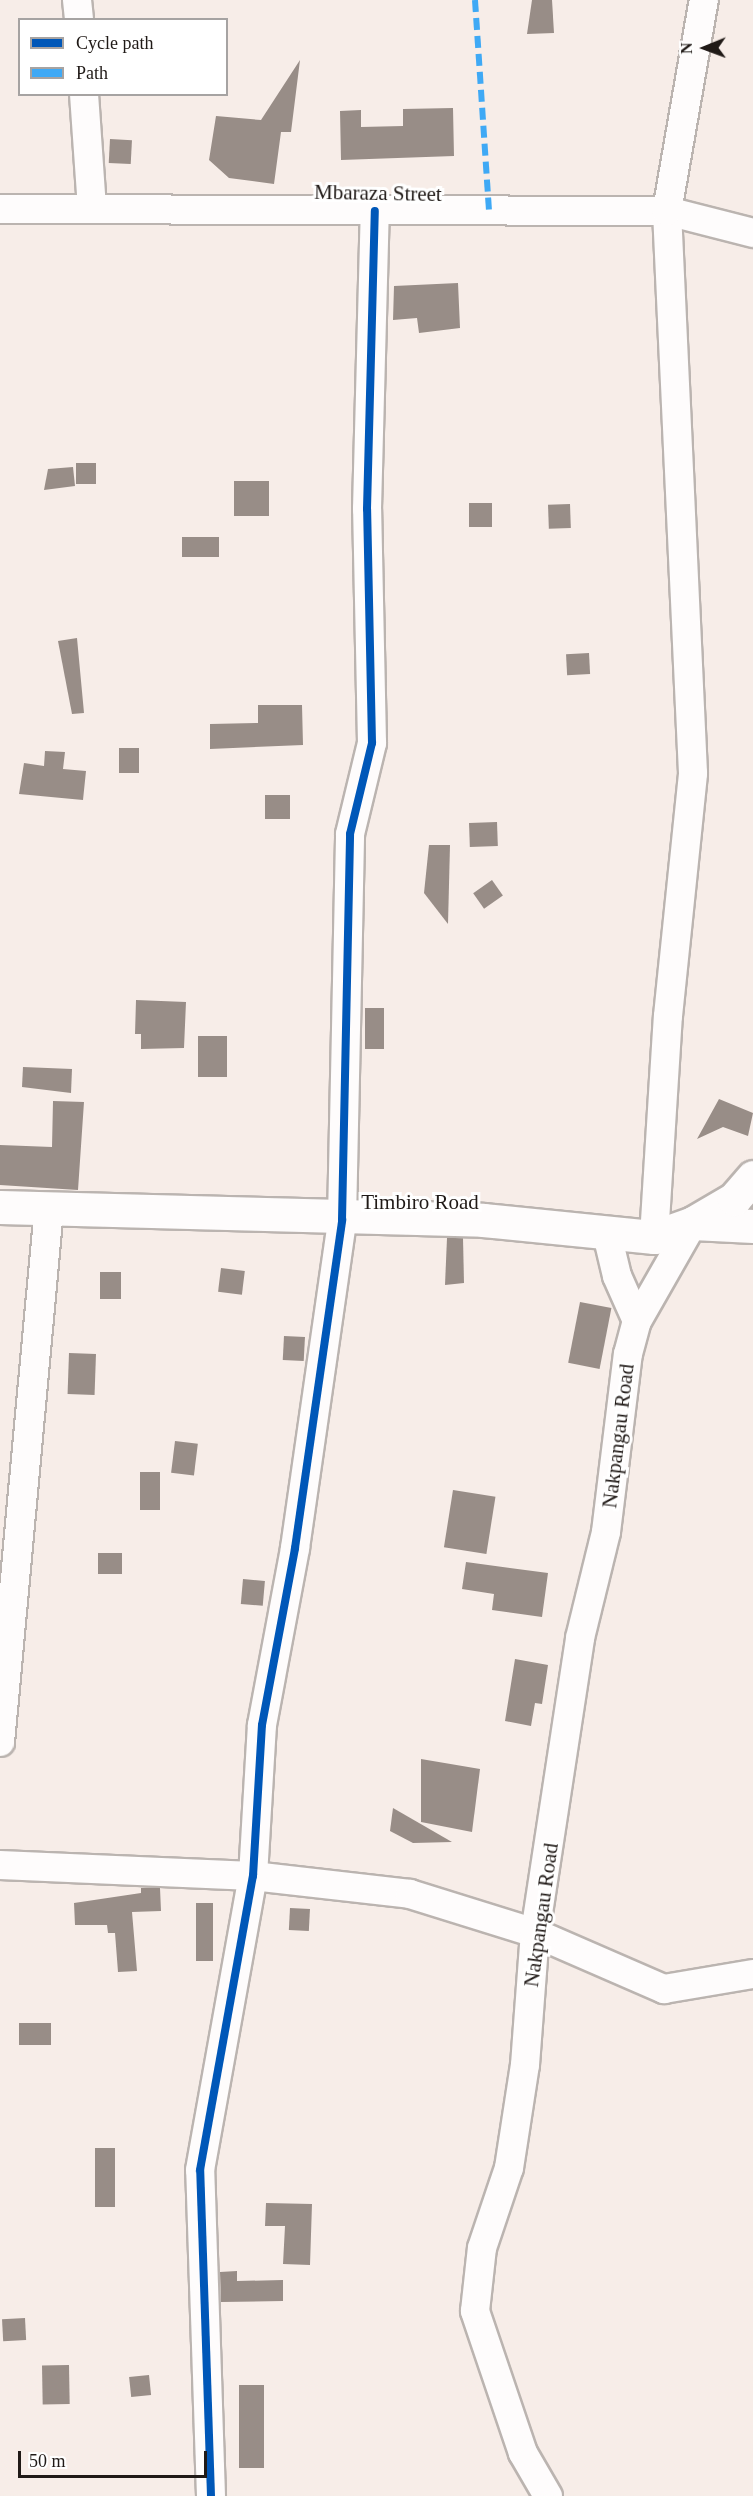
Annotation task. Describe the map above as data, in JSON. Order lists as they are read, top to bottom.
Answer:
{
  "streets": {
    "main road": ["Timbiro Road"],
    "street": ["Mbaraza Street", "Nakpangau Road"]
  },
  "crossings": [
    ["Timbiro Road", "Nakpangau Road"]
  ],
  "legend": ["Cycle path", "Path"],
  "scale_bar": "50 m",
  "north": "left"
}
